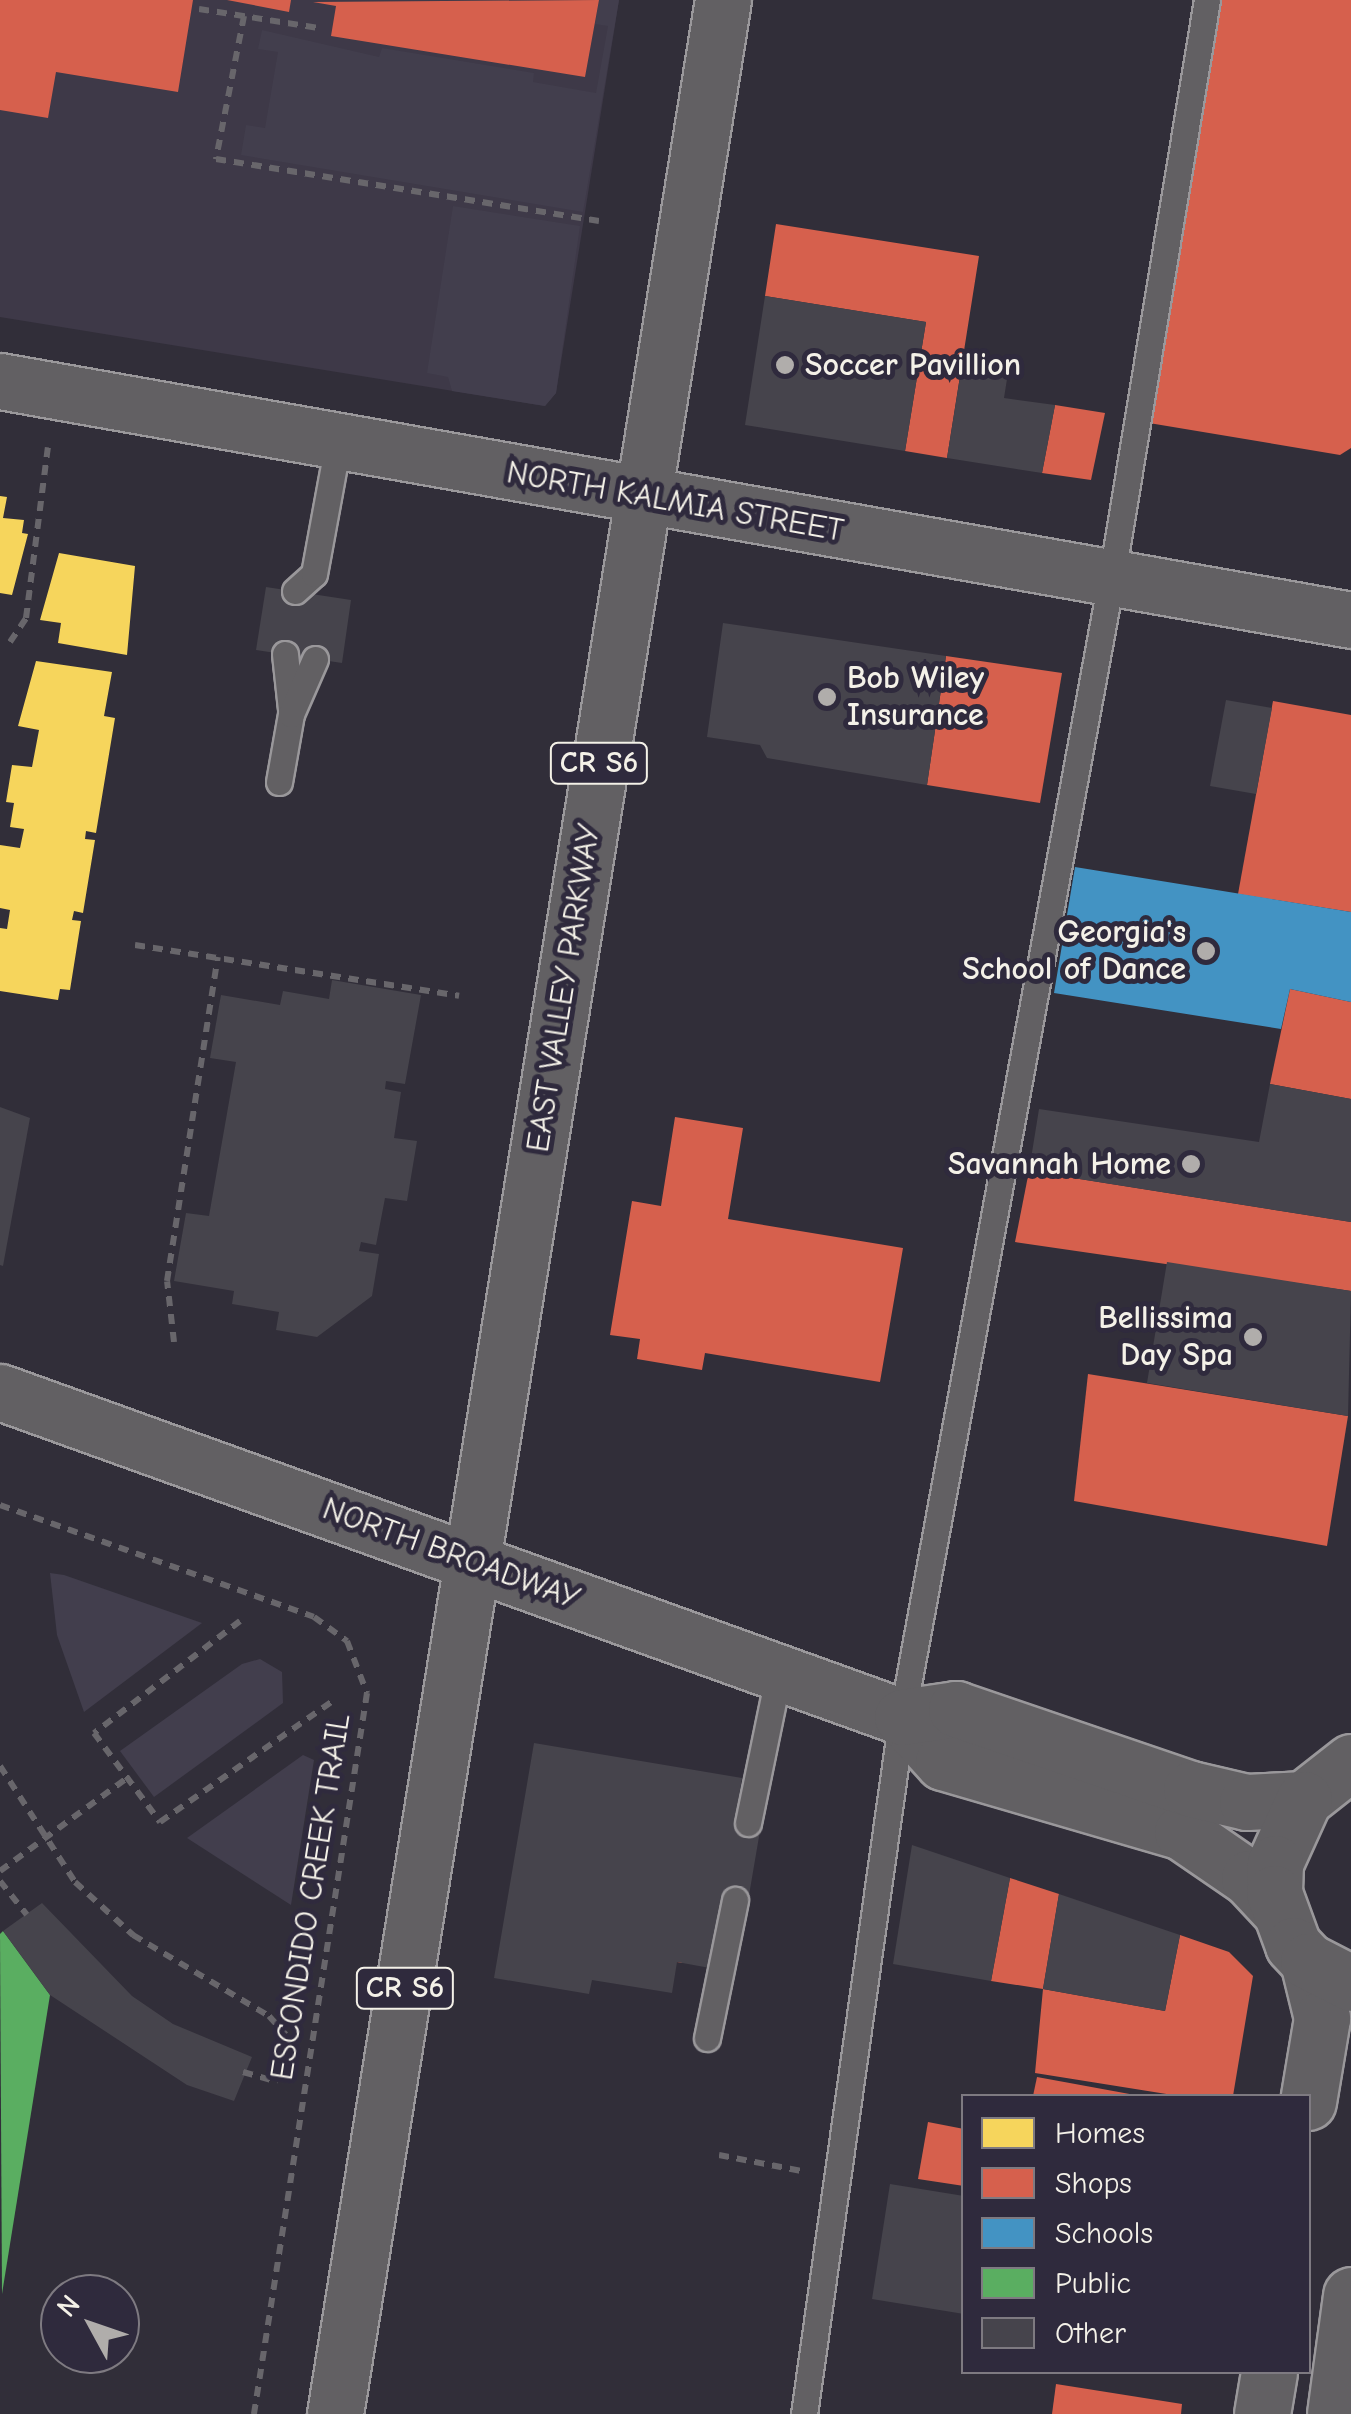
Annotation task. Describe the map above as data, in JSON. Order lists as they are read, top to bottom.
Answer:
{
  "streets": {
    "main road": [
      "NORTH KALMIA STREET",
      "CR S6",
      "EAST VALLEY PARKWAY",
      "NORTH BROADWAY"
    ],
    "path": ["ESCONDIDO CREEK TRAIL"]
  },
  "crossings": [
    ["NORTH KALMIA STREET", "EAST VALLEY PARKWAY"],
    ["CR S6", "EAST VALLEY PARKWAY"],
    ["CR S6", "NORTH BROADWAY"],
    ["EAST VALLEY PARKWAY", "NORTH BROADWAY"]
  ],
  "places": [
    "Soccer Pavillion",
    "Bob Wiley Insurance",
    "Georgia's School of Dance",
    "Savannah Home",
    "Bellissima Day Spa"
  ],
  "legend": [
    "Homes",
    "Shops",
    "Schools",
    "Public",
    "Other"
  ],
  "north": "top left"
}
